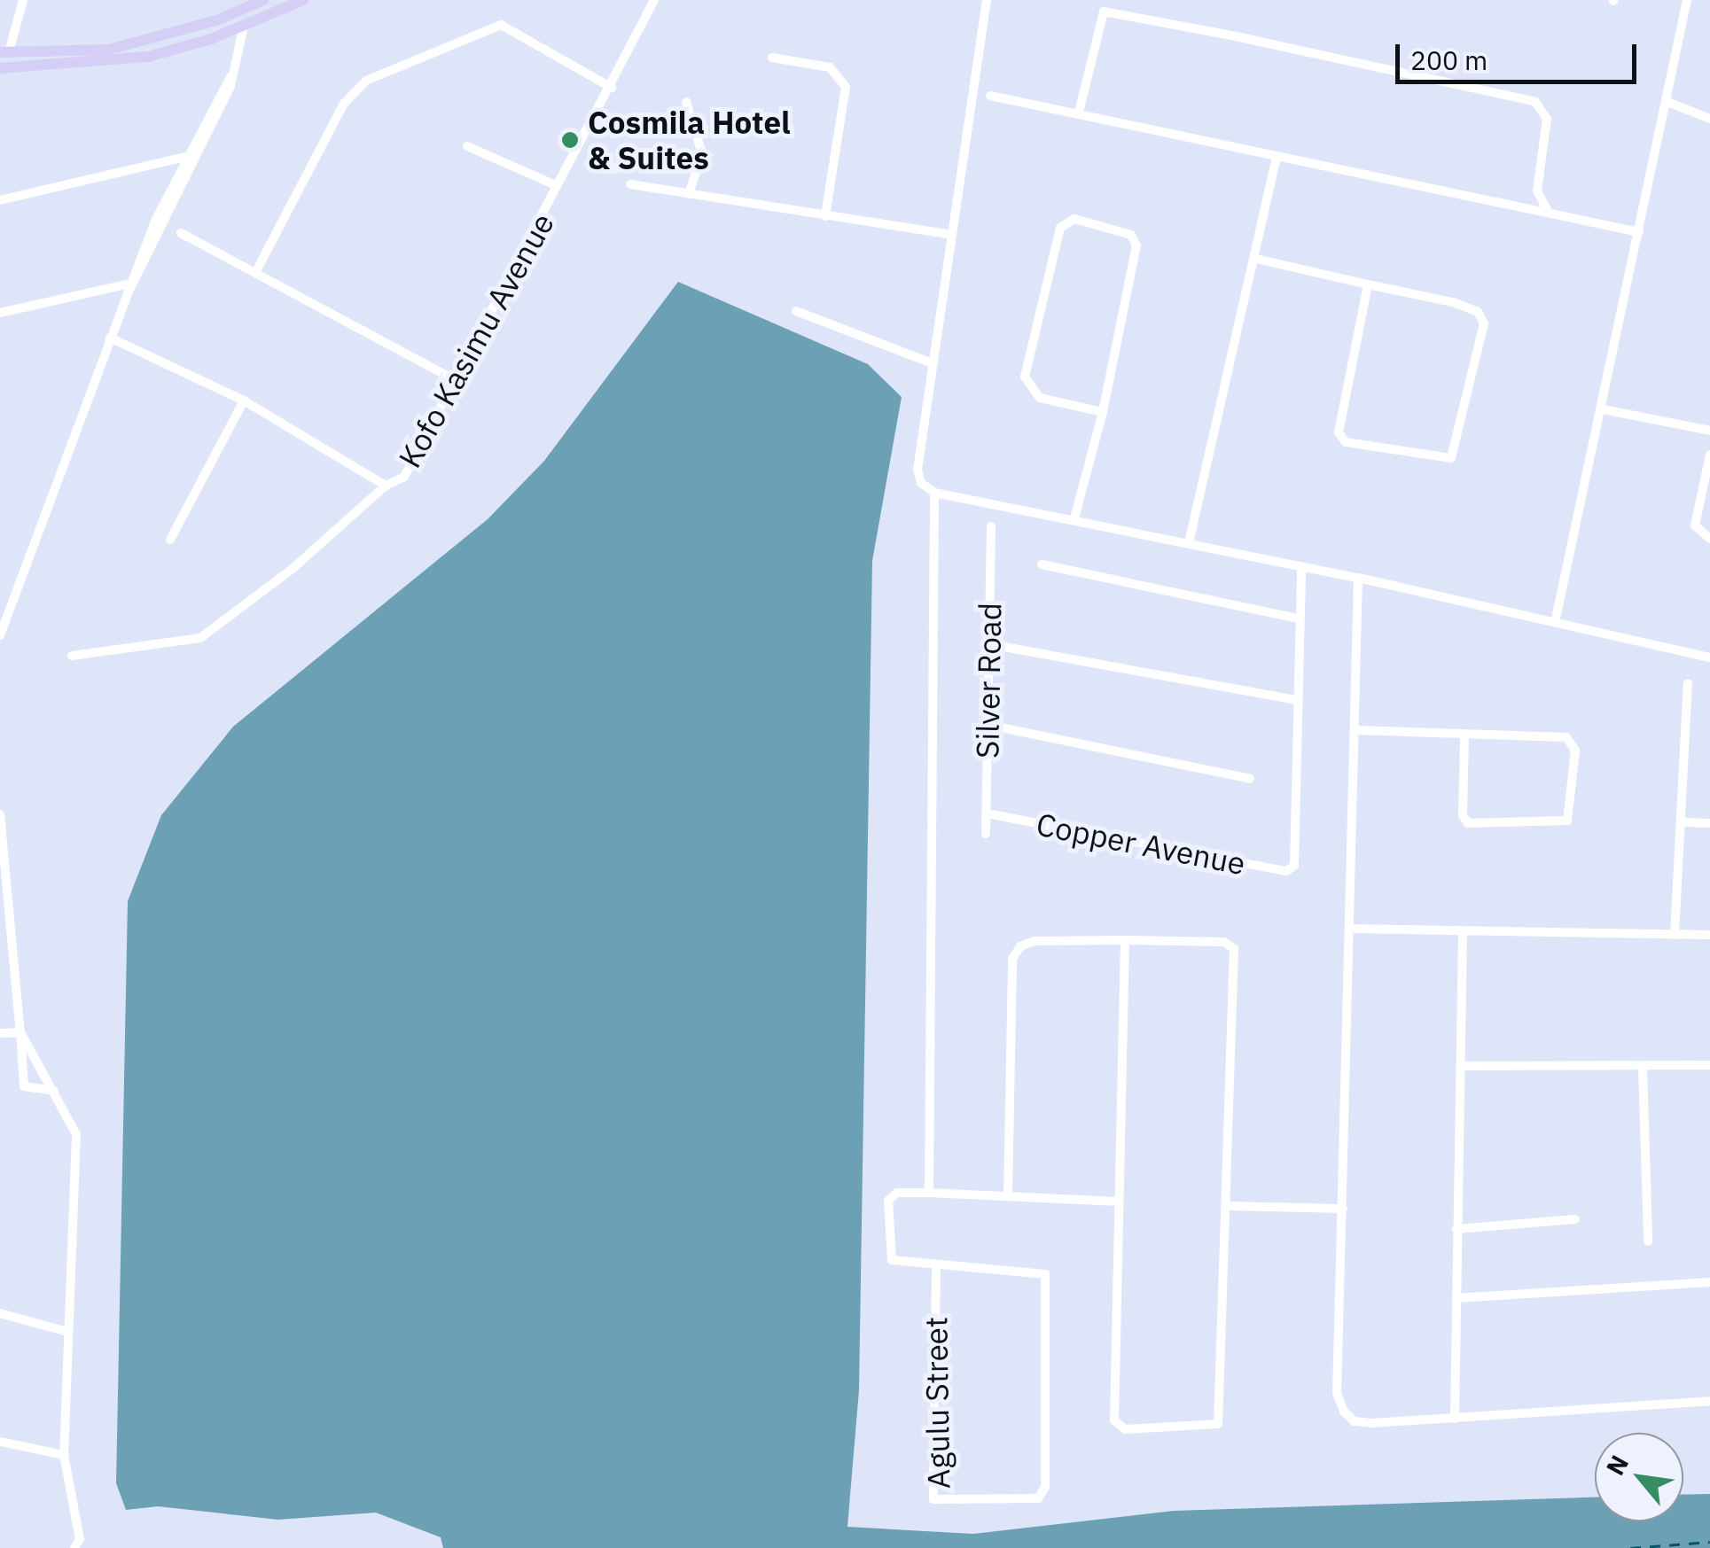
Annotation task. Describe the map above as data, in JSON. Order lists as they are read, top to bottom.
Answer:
{
  "streets": {
    "street": [
      "Kofo Kasimu Avenue",
      "Silver Road",
      "Copper Avenue",
      "Agulu Street"
    ]
  },
  "crossings": [
    ["Silver Road", "Copper Avenue"]
  ],
  "places": ["Cosmila Hotel & Suites"],
  "scale_bar": "200 m",
  "north": "top left"
}
